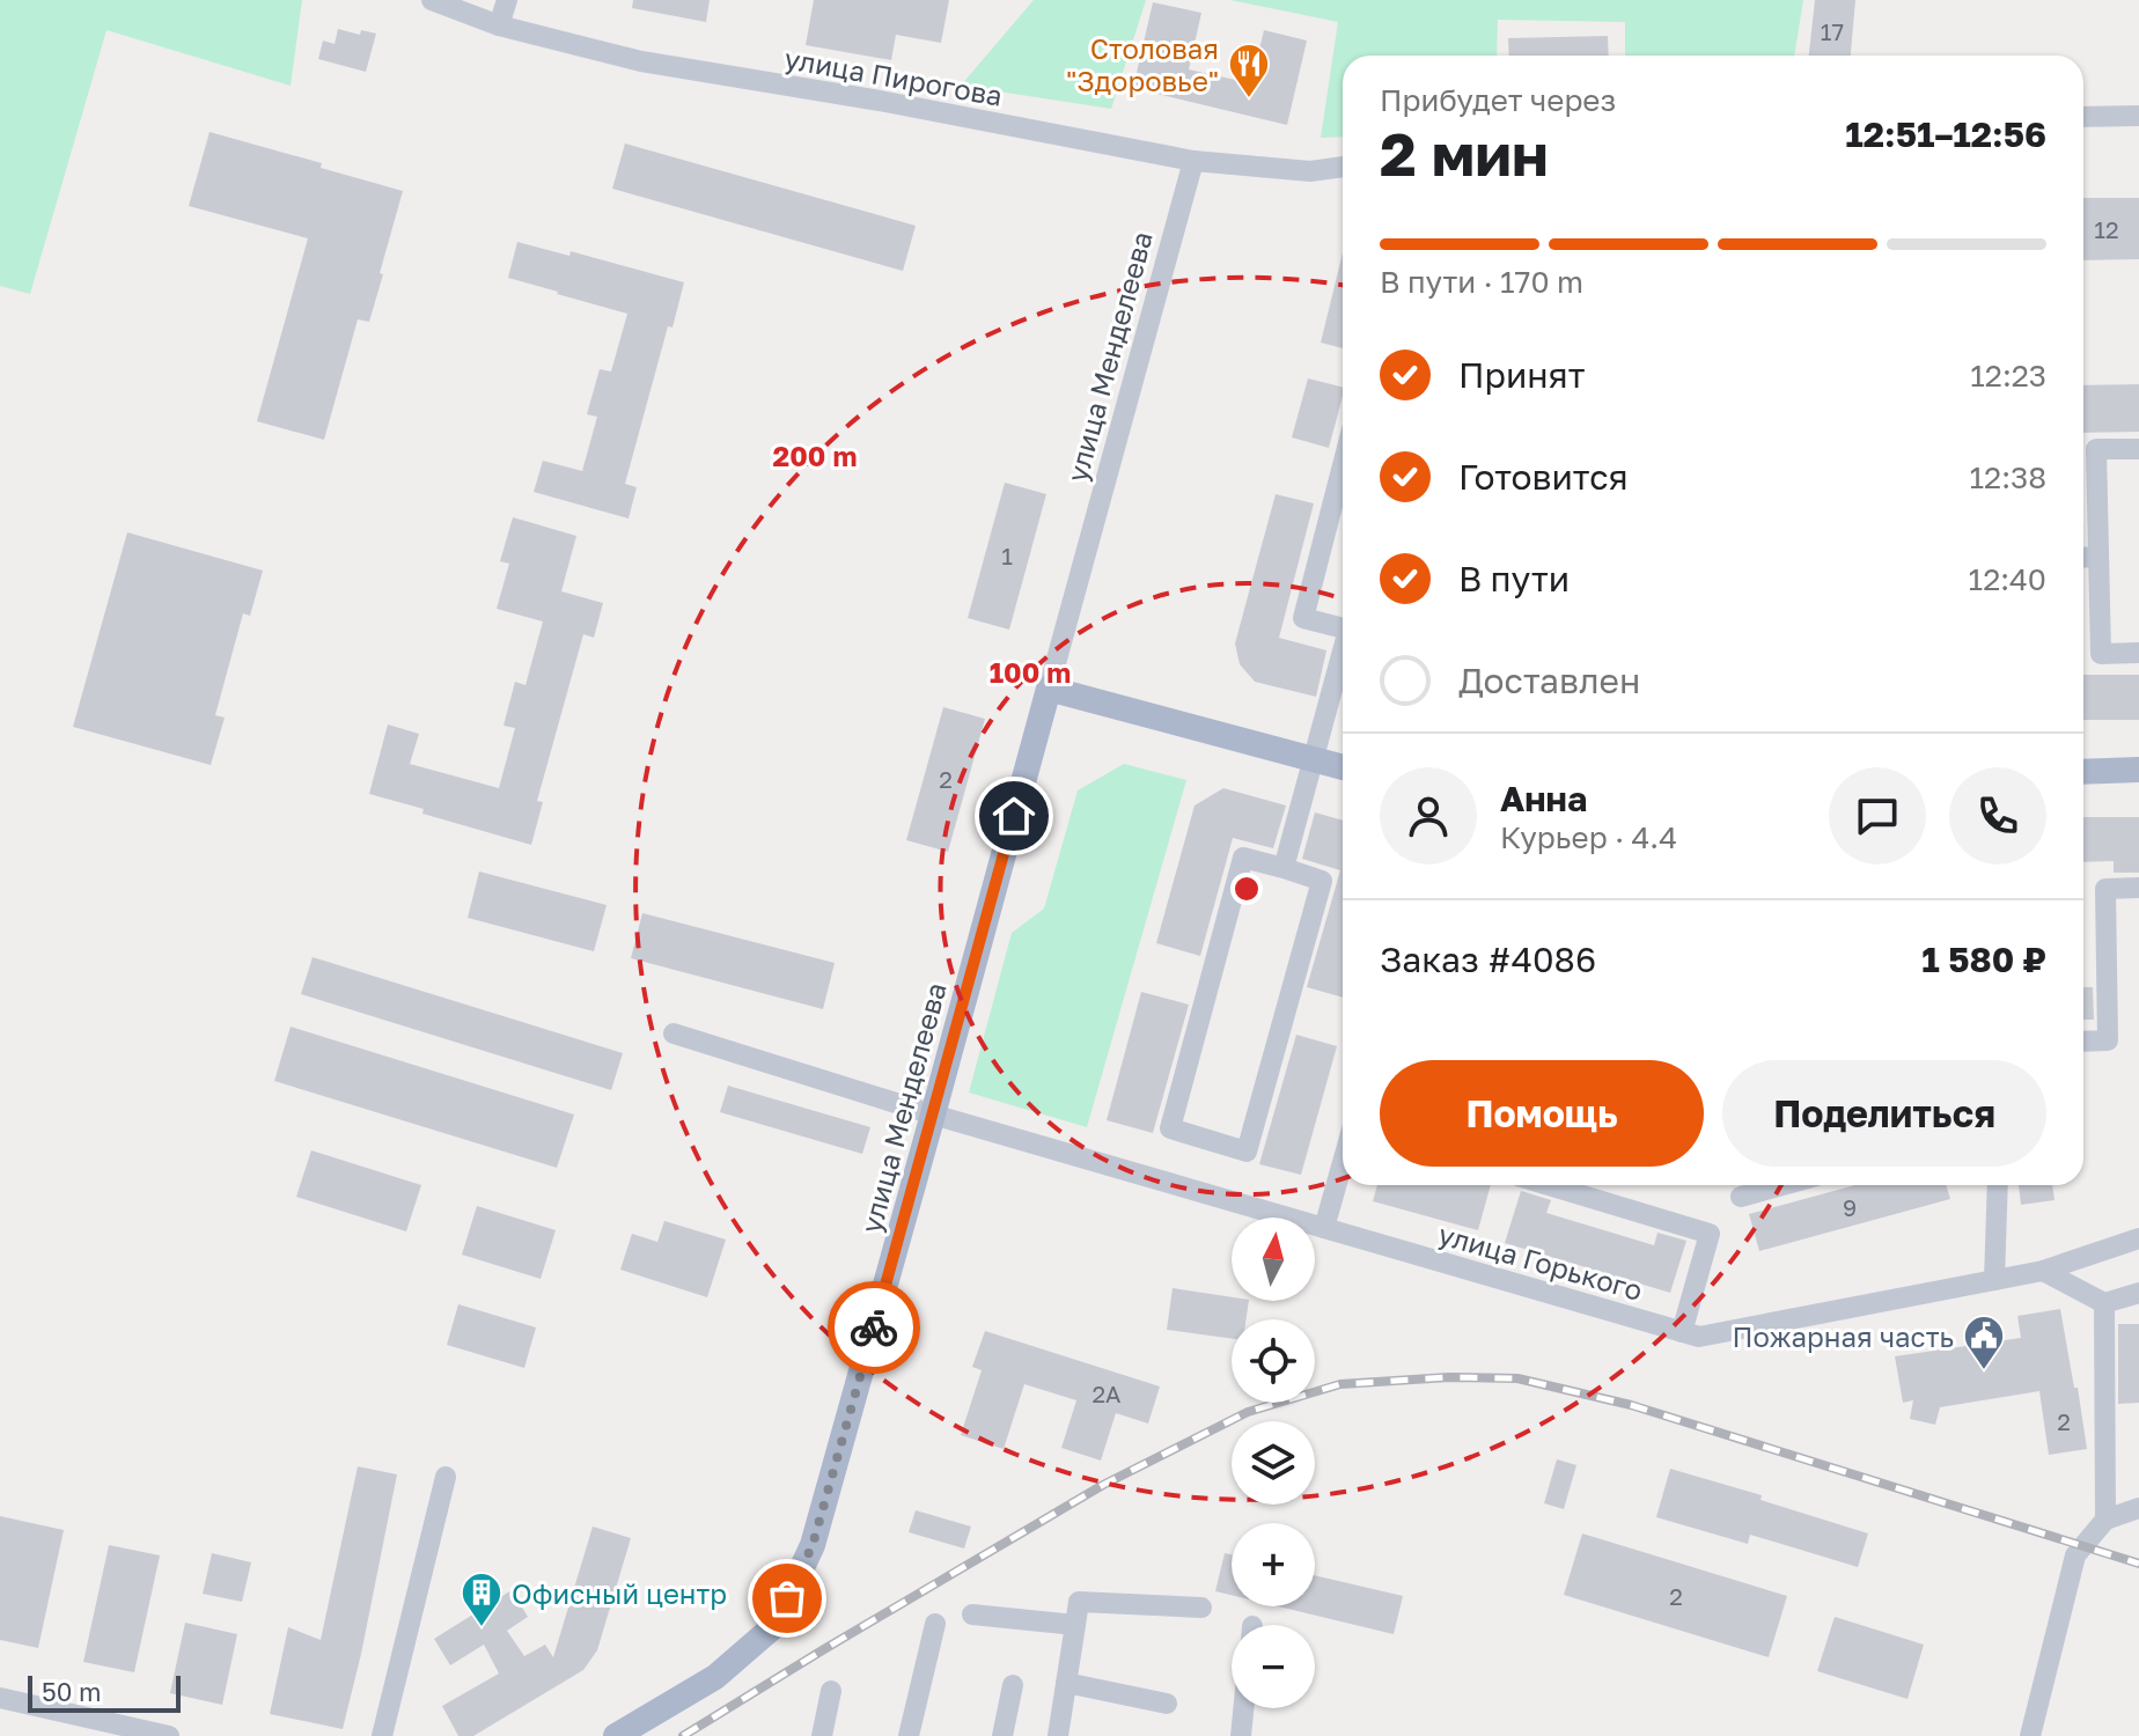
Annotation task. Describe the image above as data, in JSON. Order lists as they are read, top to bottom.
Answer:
{
  "streets": {
    "main road": ["улица Менделеева"],
    "street": ["улица Пирогова", "улица Горького"]
  },
  "crossings": [
    ["улица Пирогова", "улица Менделеева"],
    ["улица Менделеева", "улица Горького"]
  ],
  "places": {
    "restaurant": ["Столовая \"Здоровье\""],
    "public building": ["Пожарная часть"],
    "building": ["Офисный центр"]
  },
  "house_numbers": [
    "17",
    "12",
    "1",
    "2",
    "9",
    "2А",
    "2",
    "2"
  ],
  "scale_bar": "50 m",
  "north": "top",
  "page": {
    "heading": ["2 мин", "Прибудет через", "12:51–12:56"],
    "panel": [
      "Анна",
      "Курьер · 4.4",
      "Заказ #4086",
      "1 580 ₽"
    ],
    "bar": "В пути · 170 m",
    "list": [
      ["Принят", "12:23"],
      ["Готовится", "12:38"],
      ["В пути", "12:40"],
      "Доставлен"
    ],
    "buttons": ["Помощь", "Поделиться"],
    "map_buttons": ["+", "−"],
    "scale": "50 m"
  },
  "rings": ["200 m", "100 m"]
}
